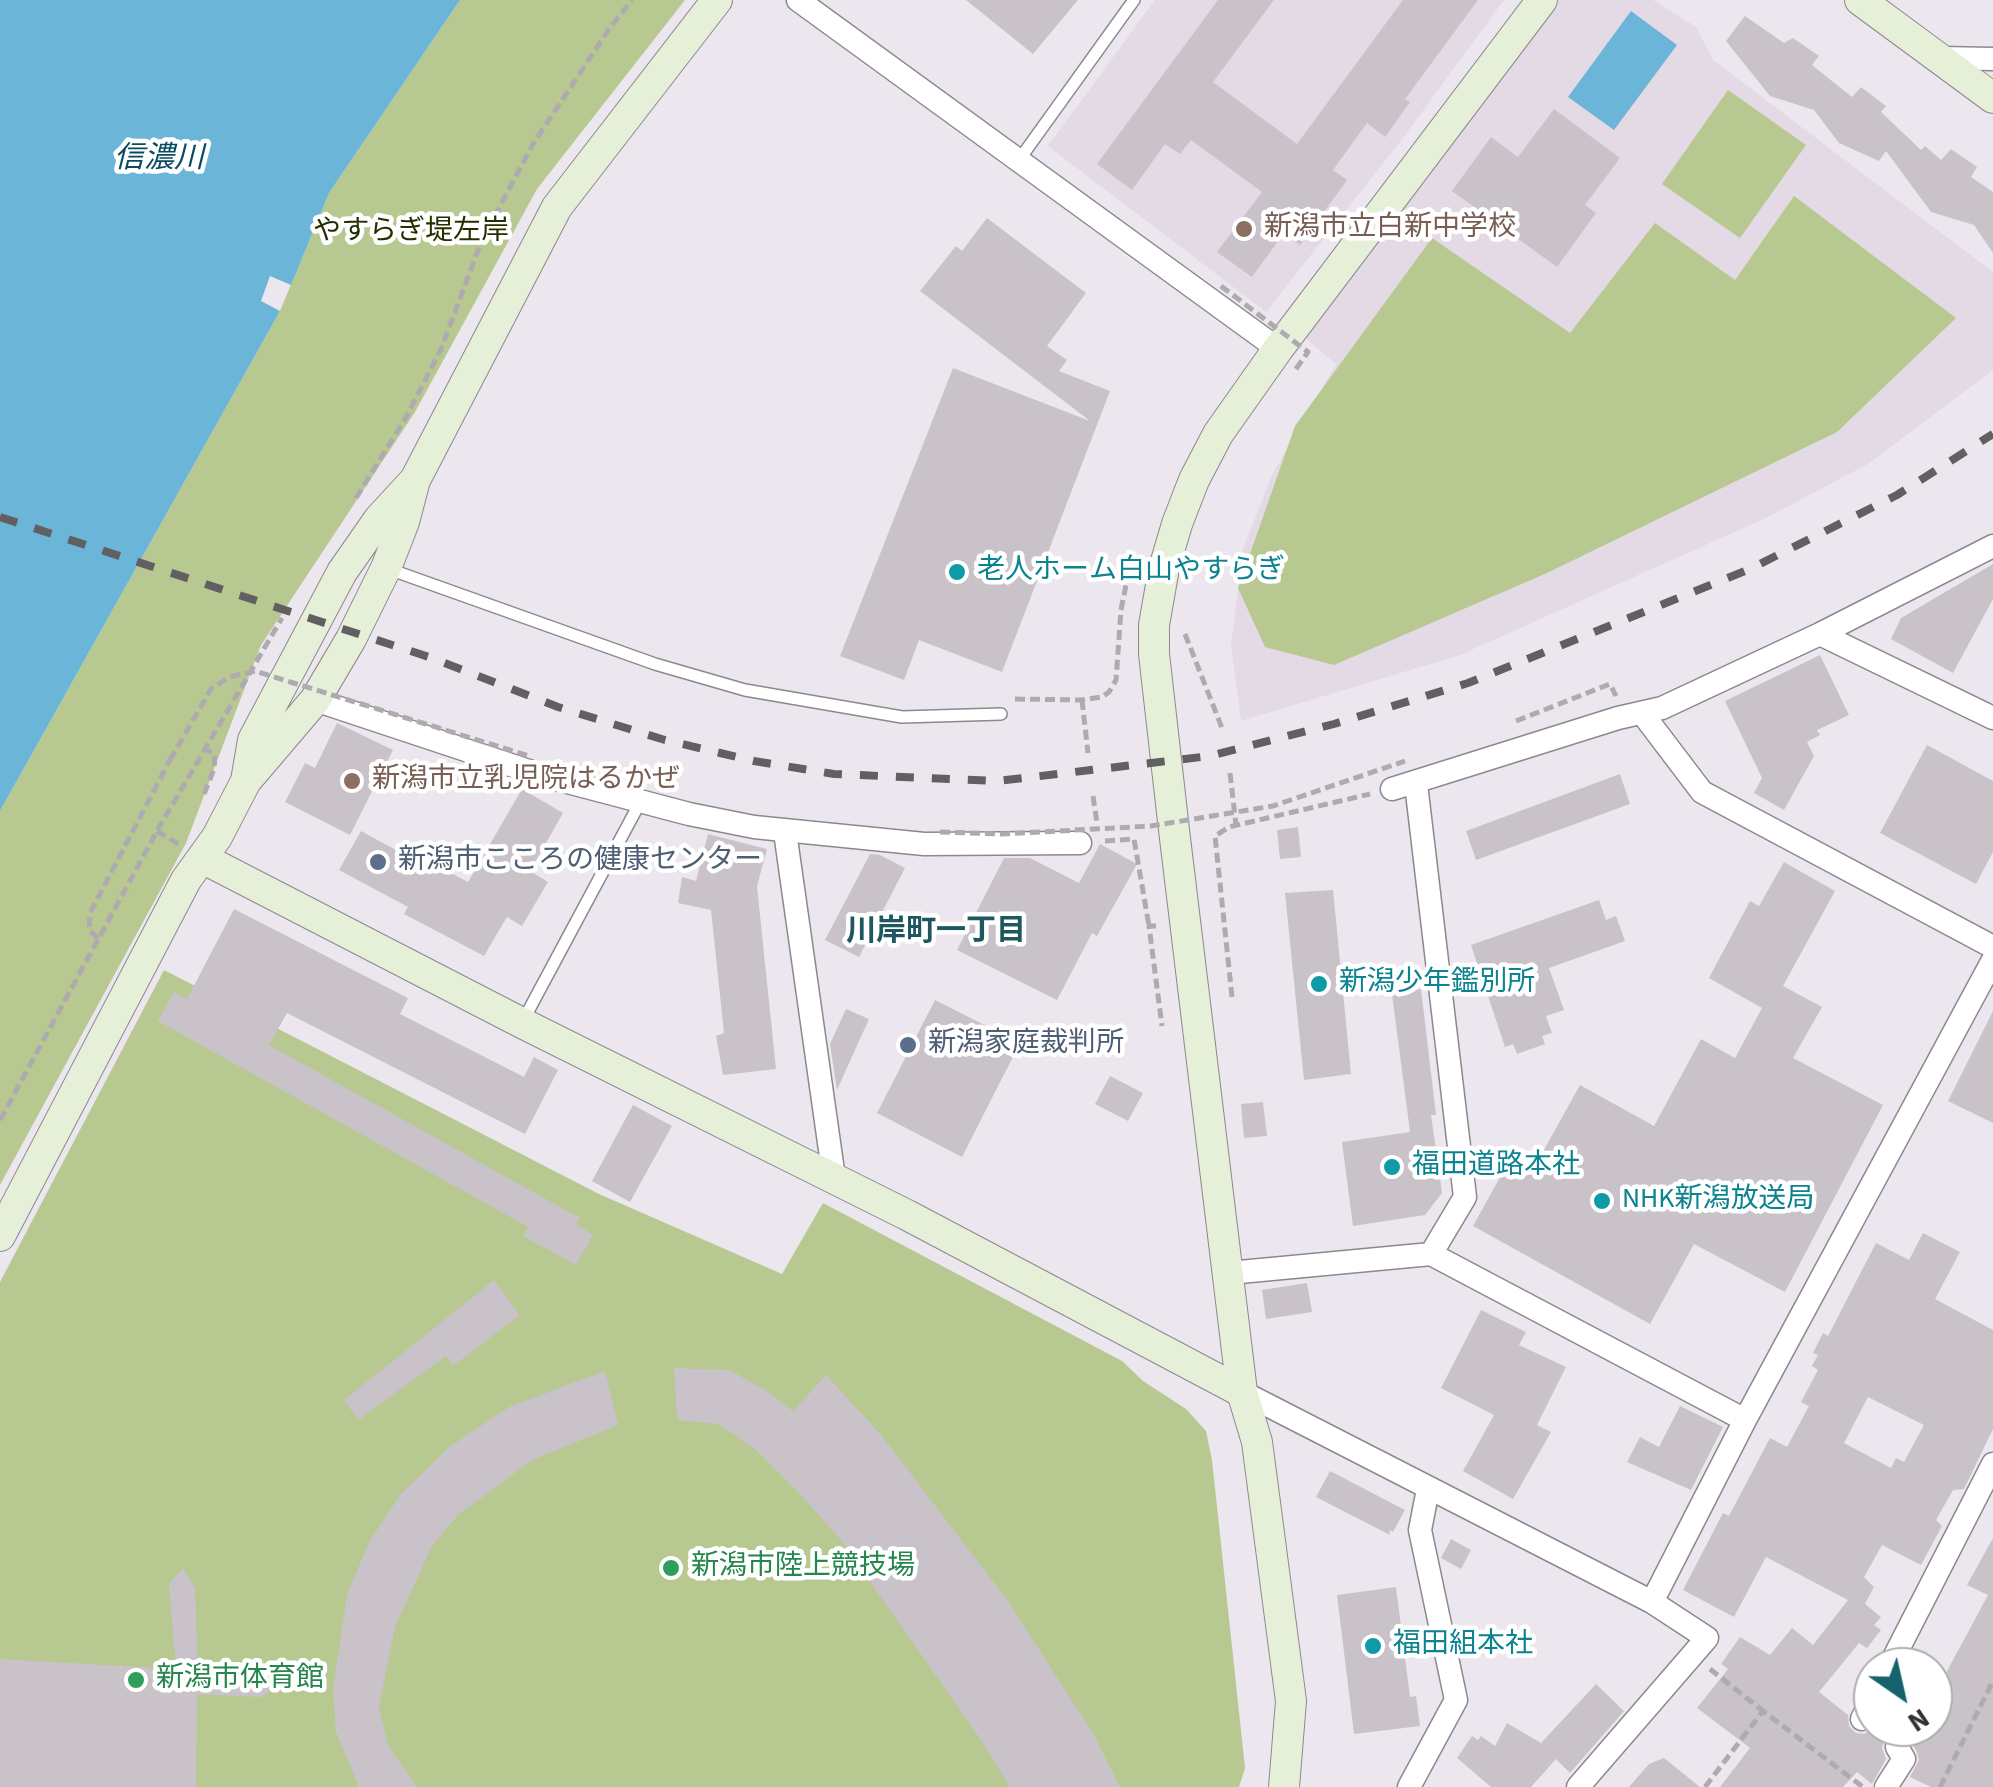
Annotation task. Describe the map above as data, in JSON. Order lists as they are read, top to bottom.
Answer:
{
  "districts": ["川岸町一丁目"],
  "water": ["信濃川"],
  "parks": ["やすらぎ堤左岸"],
  "places": [
    "新潟市立白新中学校",
    "老人ホーム白山やすらぎ",
    "新潟市立乳児院はるかぜ",
    "新潟市こころの健康センター",
    "新潟少年鑑別所",
    "新潟家庭裁判所",
    "福田道路本社",
    "NHK新潟放送局",
    "新潟市陸上競技場",
    "福田組本社",
    "新潟市体育館"
  ],
  "north": "bottom right"
}
